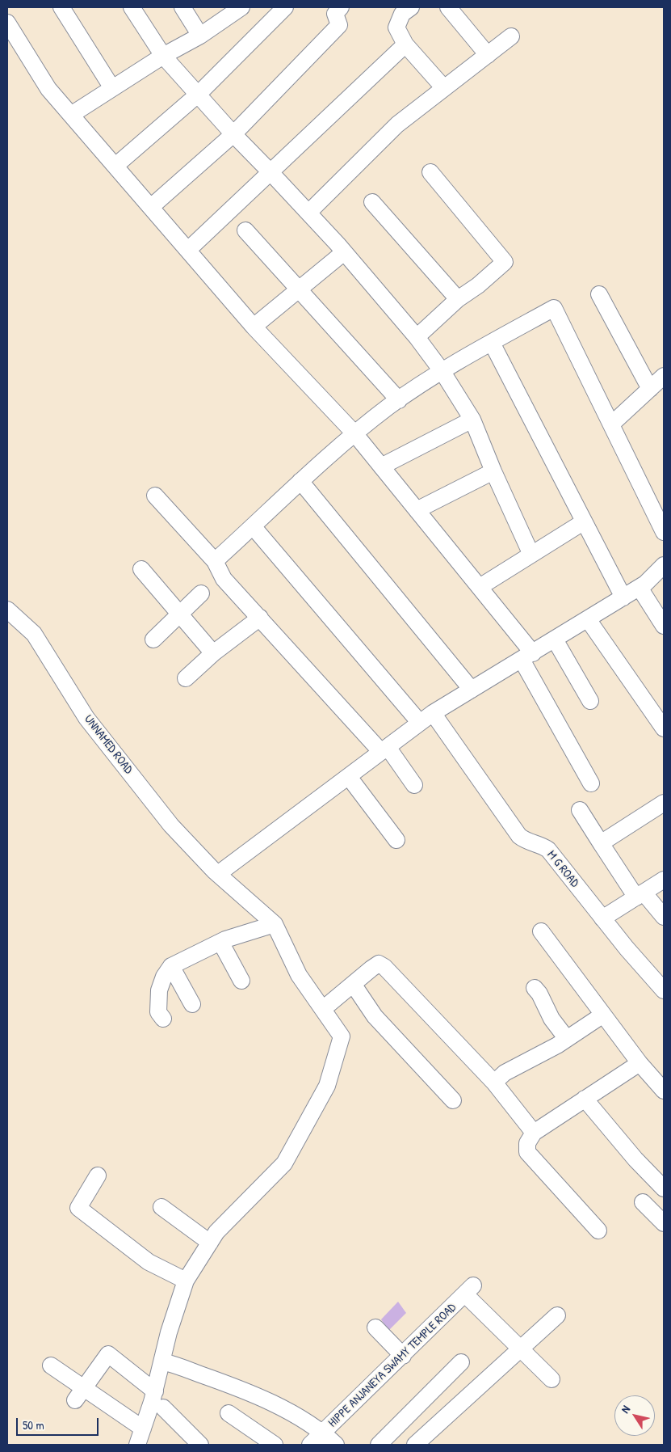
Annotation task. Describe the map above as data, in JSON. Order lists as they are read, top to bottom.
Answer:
{
  "streets": {
    "street": ["UNNAMED ROAD", "M G ROAD", "HIPPE ANJANEYA SWAMY TEMPLE ROAD"]
  },
  "scale_bar": "50 m",
  "north": "top left"
}
